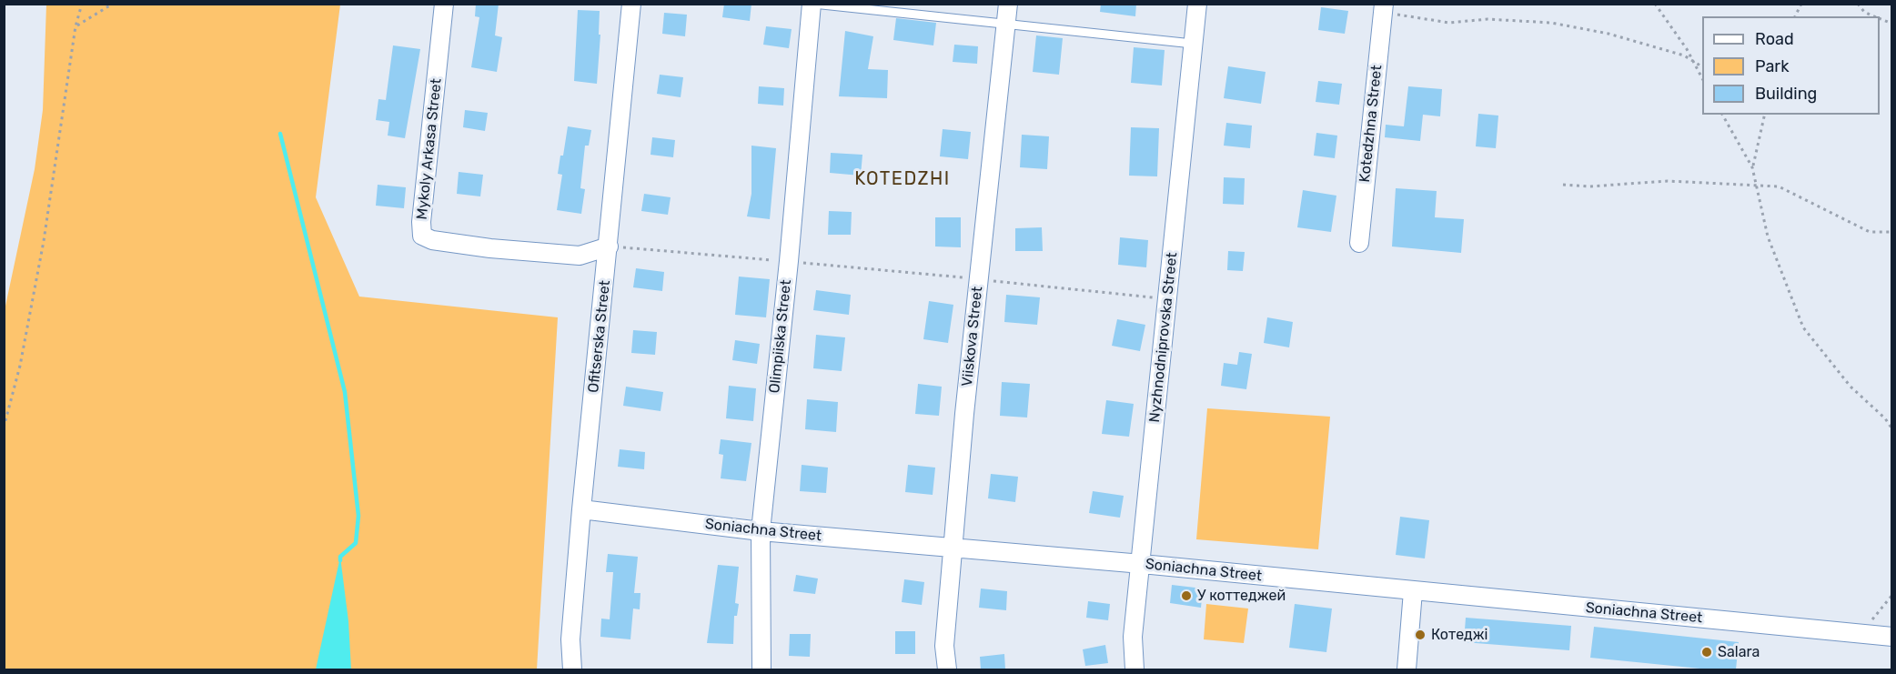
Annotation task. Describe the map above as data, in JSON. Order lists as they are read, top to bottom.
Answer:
{
  "streets": {
    "street": [
      "Kotedzhna Street",
      "Mykoly Arkasa Street",
      "Ofitserska Street",
      "Olimpiiska Street",
      "Viiskova Street",
      "Nyzhnodniprovska Street",
      "Soniachna Street"
    ]
  },
  "crossings": [
    ["Mykoly Arkasa Street", "Ofitserska Street"],
    ["Ofitserska Street", "Soniachna Street"],
    ["Olimpiiska Street", "Soniachna Street"],
    ["Viiskova Street", "Soniachna Street"],
    ["Nyzhnodniprovska Street", "Soniachna Street"]
  ],
  "districts": ["KOTEDZHI"],
  "places": ["У коттеджей", "Котеджі", "Salara"],
  "legend": ["Road", "Park", "Building"]
}
